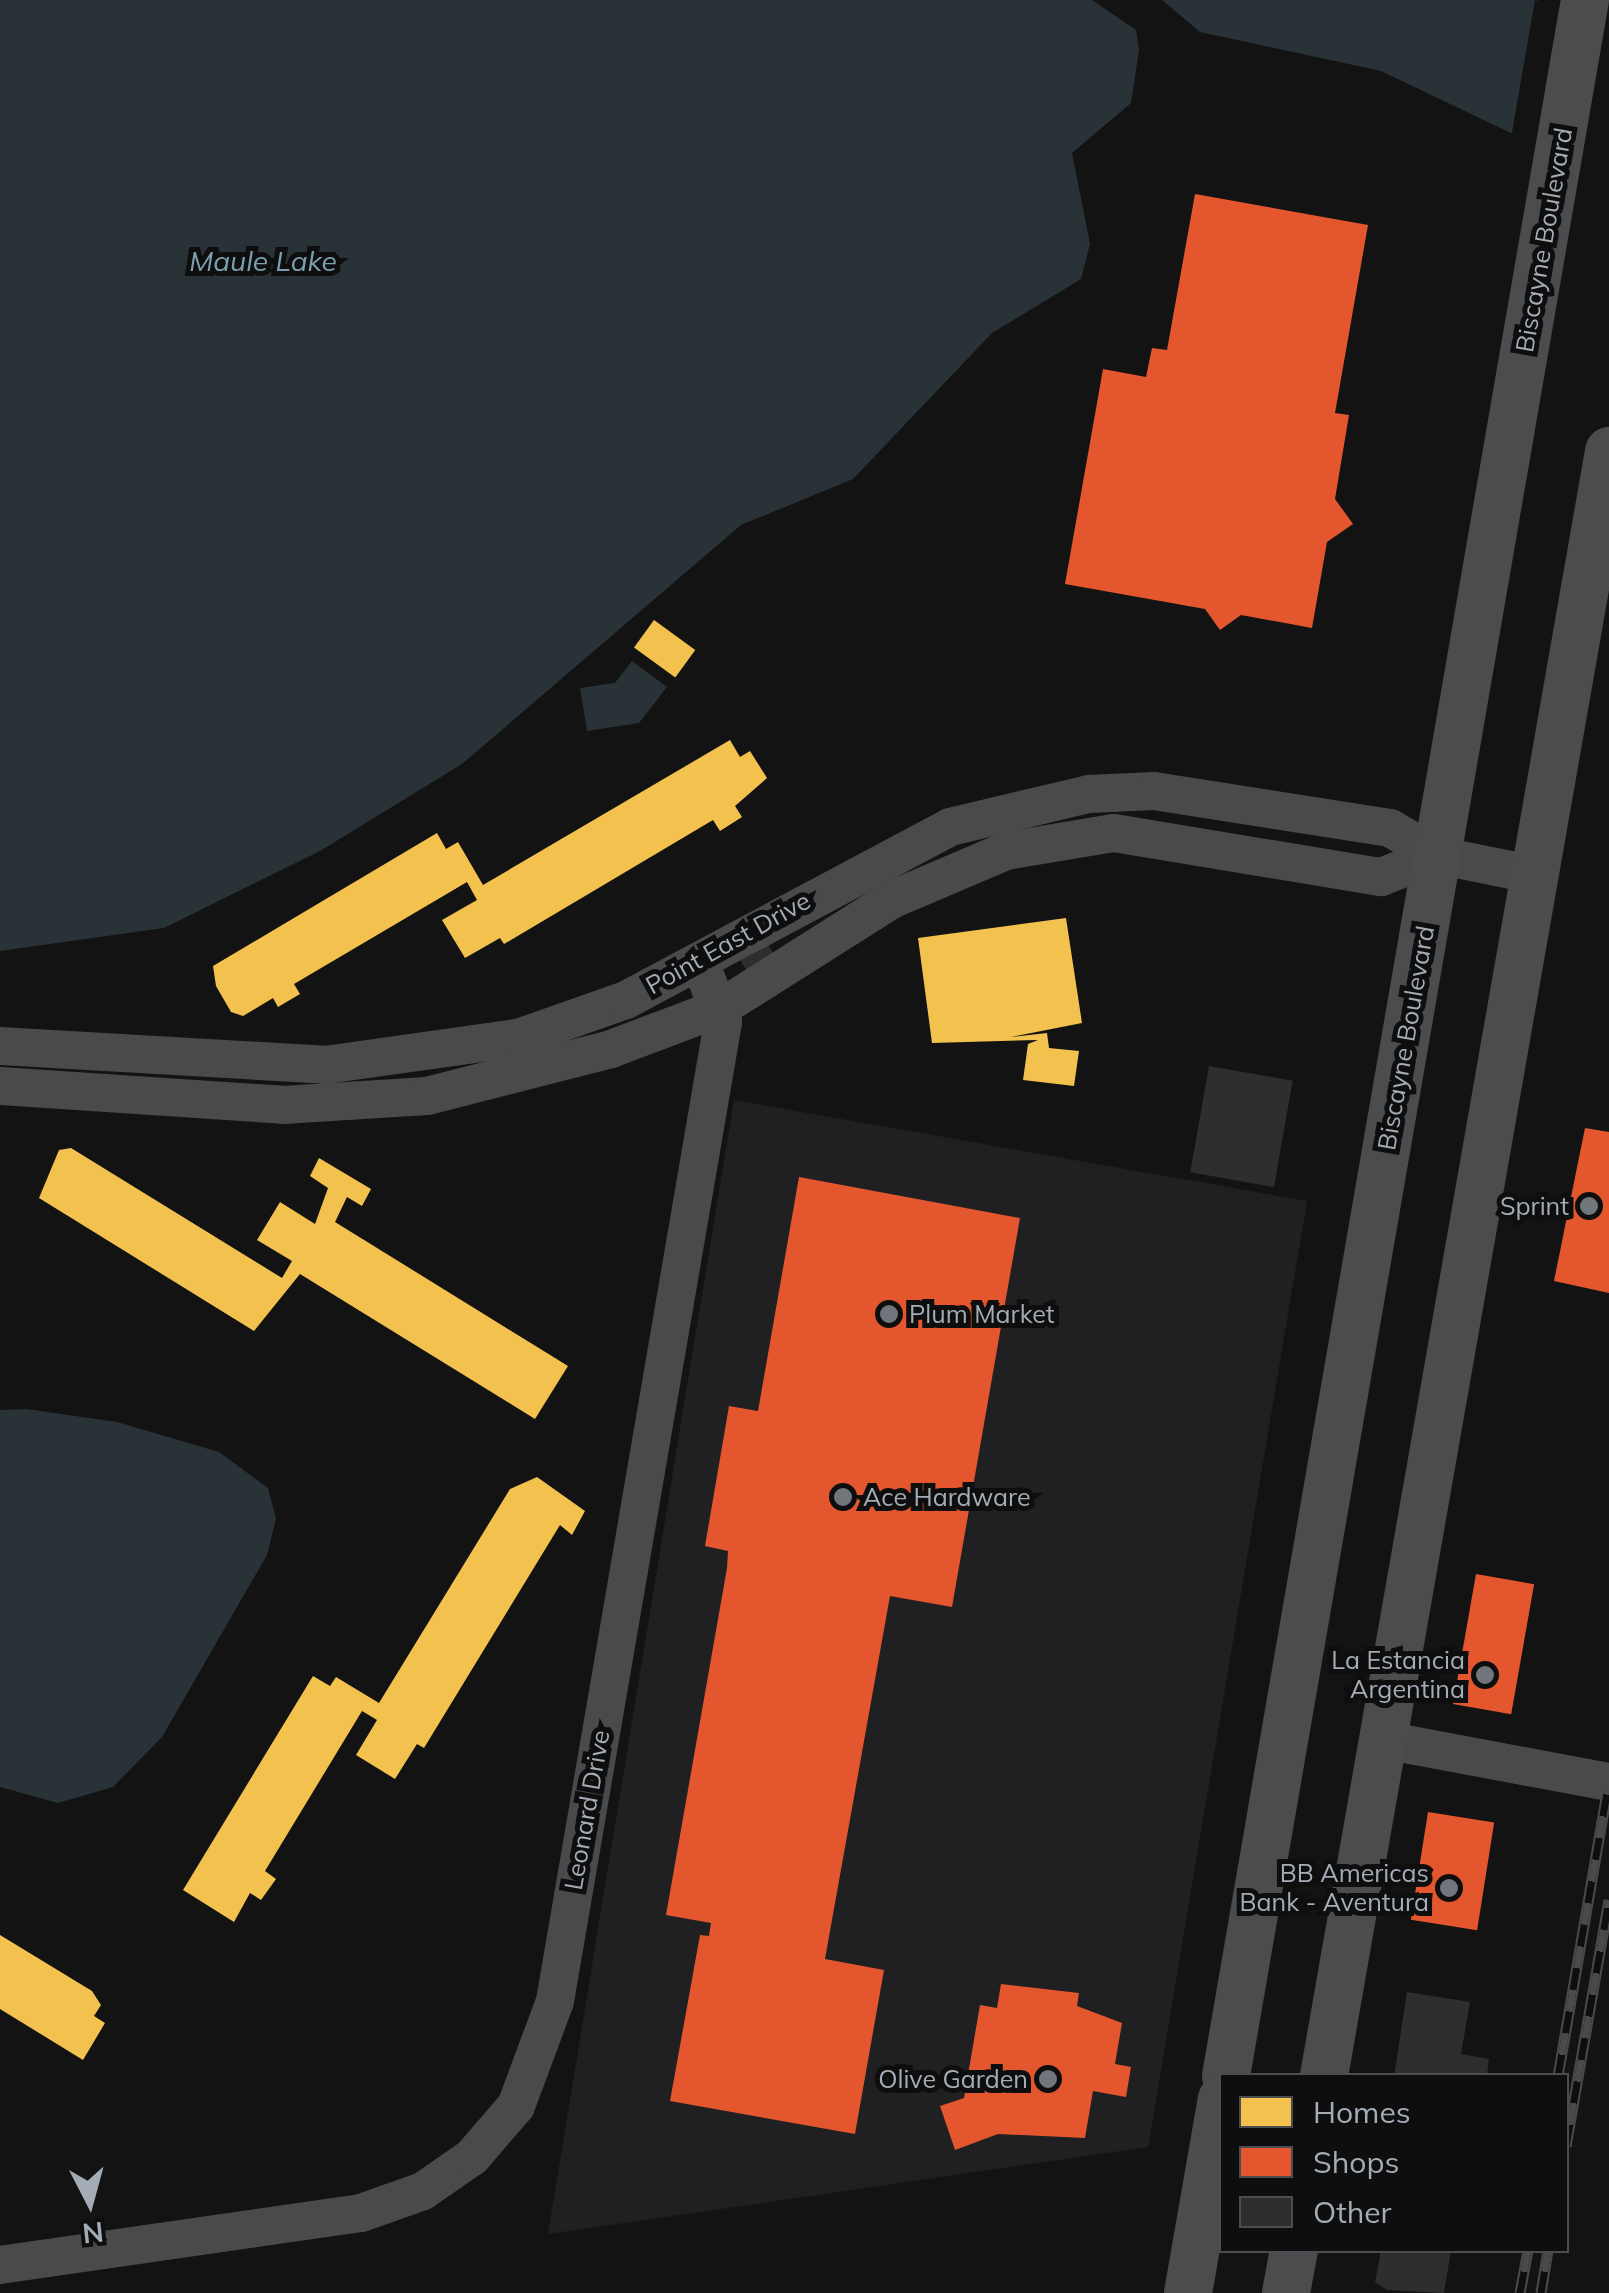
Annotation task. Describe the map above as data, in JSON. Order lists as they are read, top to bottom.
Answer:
{
  "streets": {
    "main road": ["Biscayne Boulevard"],
    "street": ["Point East Drive", "Leonard Drive"]
  },
  "crossings": [
    ["Biscayne Boulevard", "Point East Drive"],
    ["Point East Drive", "Leonard Drive"]
  ],
  "water": ["Maule Lake"],
  "places": [
    "Sprint",
    "Plum Market",
    "Ace Hardware",
    "La Estancia Argentina",
    "BB Americas Bank - Aventura",
    "Olive Garden"
  ],
  "legend": ["Homes", "Shops", "Other"],
  "north": "bottom"
}
